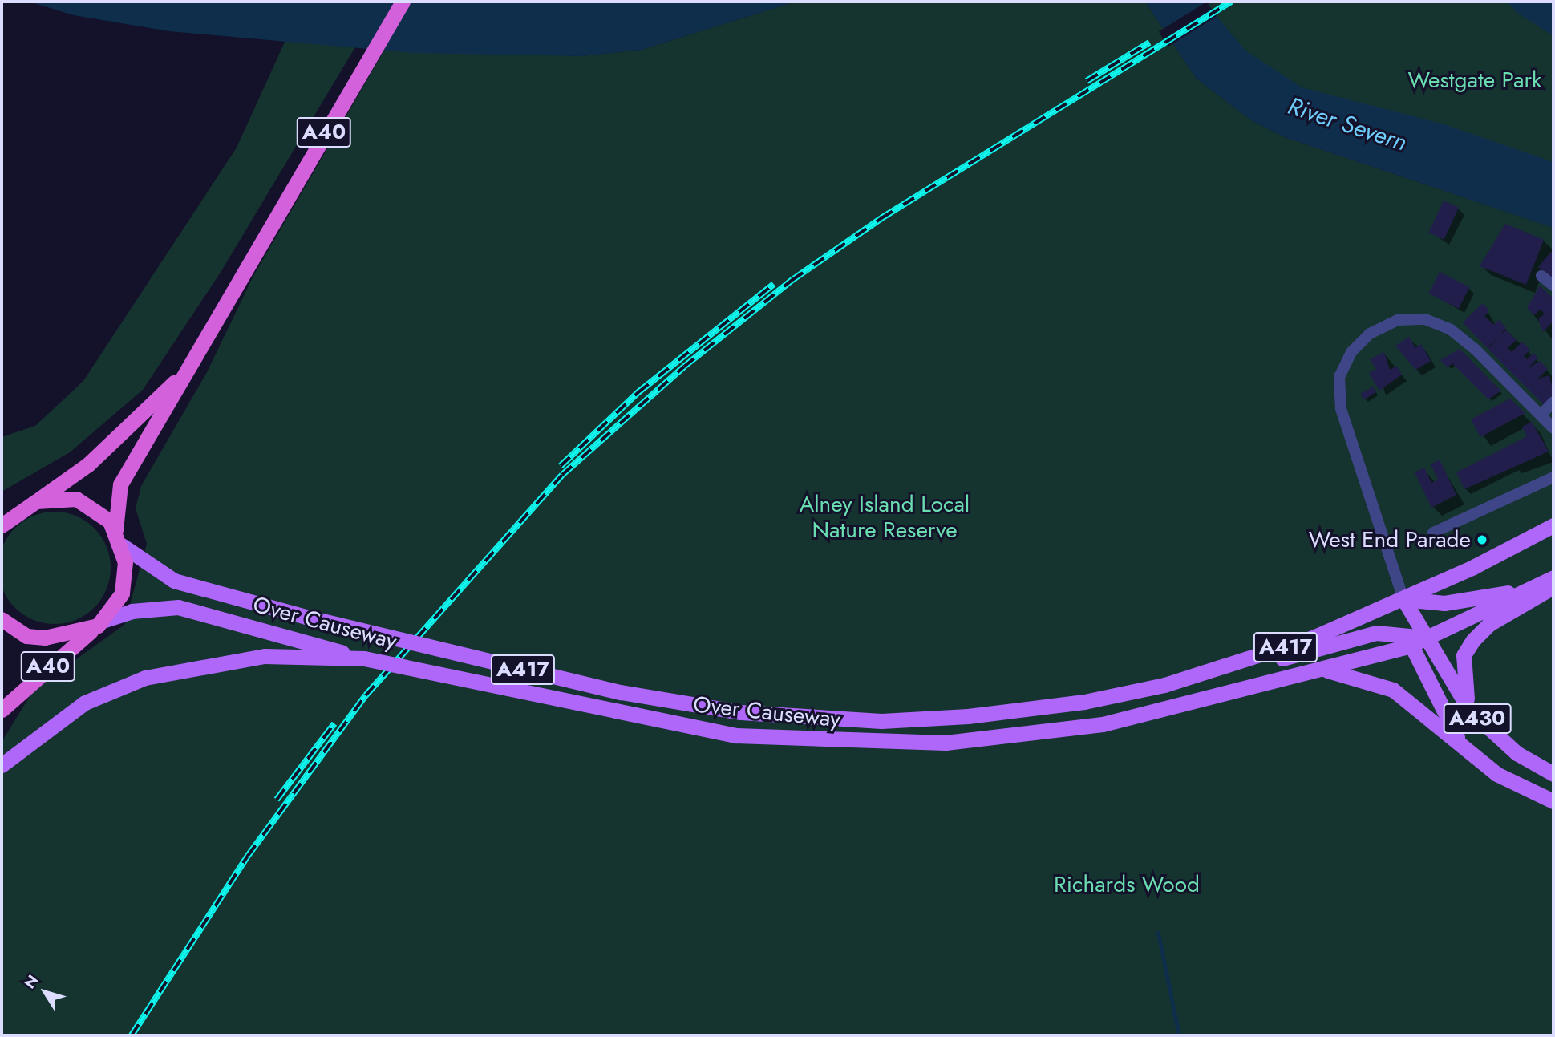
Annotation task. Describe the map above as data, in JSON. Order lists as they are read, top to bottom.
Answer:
{
  "streets": {
    "highway": ["A40"],
    "main road": ["Over Causeway", "A417", "A430"]
  },
  "crossings": [
    ["A40", "Over Causeway"],
    ["Over Causeway", "A417"],
    ["Over Causeway", "A430"],
    ["A417", "A430"]
  ],
  "water": ["River Severn"],
  "parks": ["Westgate Park", "Alney Island Local Nature Reserve", "Richards Wood"],
  "places": ["West End Parade"],
  "north": "top left"
}
